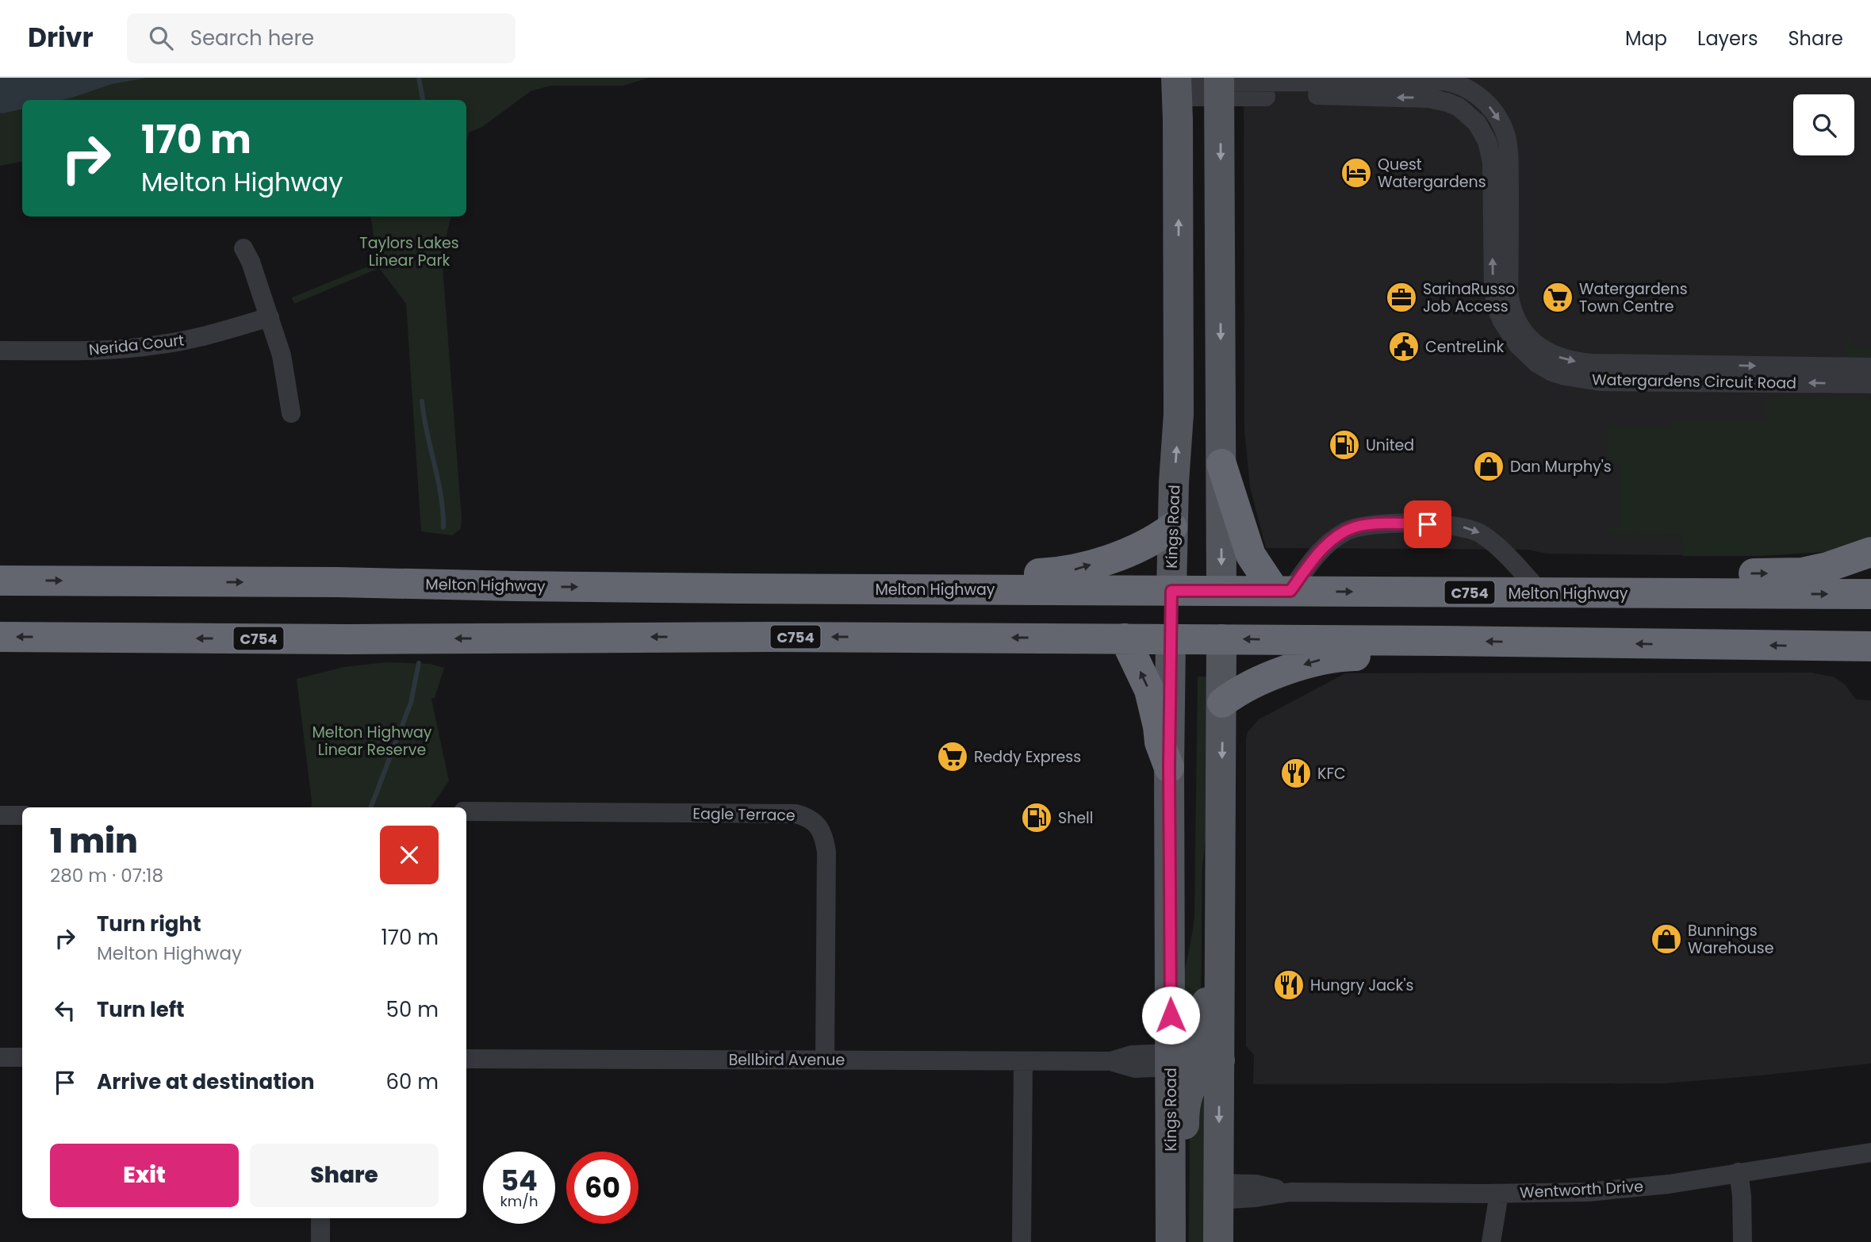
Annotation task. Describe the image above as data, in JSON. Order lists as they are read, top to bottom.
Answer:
{
  "streets": {
    "highway": ["Kings Road", "Melton Highway", "C754"],
    "street": [
      "Nerida Court",
      "Watergardens Circuit Road",
      "Eagle Terrace",
      "Bellbird Avenue",
      "Wentworth Drive"
    ]
  },
  "crossings": [
    ["Kings Road", "Melton Highway"],
    ["Kings Road", "C754"],
    ["Kings Road", "Bellbird Avenue"],
    ["Eagle Terrace", "Bellbird Avenue"]
  ],
  "parks": ["Taylors Lakes Linear Park", "Melton Highway Linear Reserve"],
  "places": {
    "hotel": ["Quest Watergardens"],
    "office": ["SarinaRusso Job Access"],
    "supermarket": ["Watergardens Town Centre", "Reddy Express"],
    "public building": ["CentreLink"],
    "fuel station": ["United", "Shell"],
    "shop": ["Dan Murphy's", "Bunnings Warehouse"],
    "restaurant": ["KFC", "Hungry Jack's"]
  },
  "page": {
    "header": "Drivr",
    "search": "Search here",
    "nav": ["Map", "Layers", "Share"],
    "turn": ["170 m", "Melton Highway"],
    "heading": ["1 min", "280 m · 07:18"],
    "list": [
      {
        "name": "Turn right",
        "note": "Melton Highway",
        "value": "170 m"
      },
      {
        "name": "Turn left",
        "value": "50 m"
      },
      {
        "name": "Arrive at destination",
        "value": "60 m"
      }
    ],
    "buttons": ["Exit", "Share"],
    "speed": "54 km/h",
    "limit": "60"
  }
}
